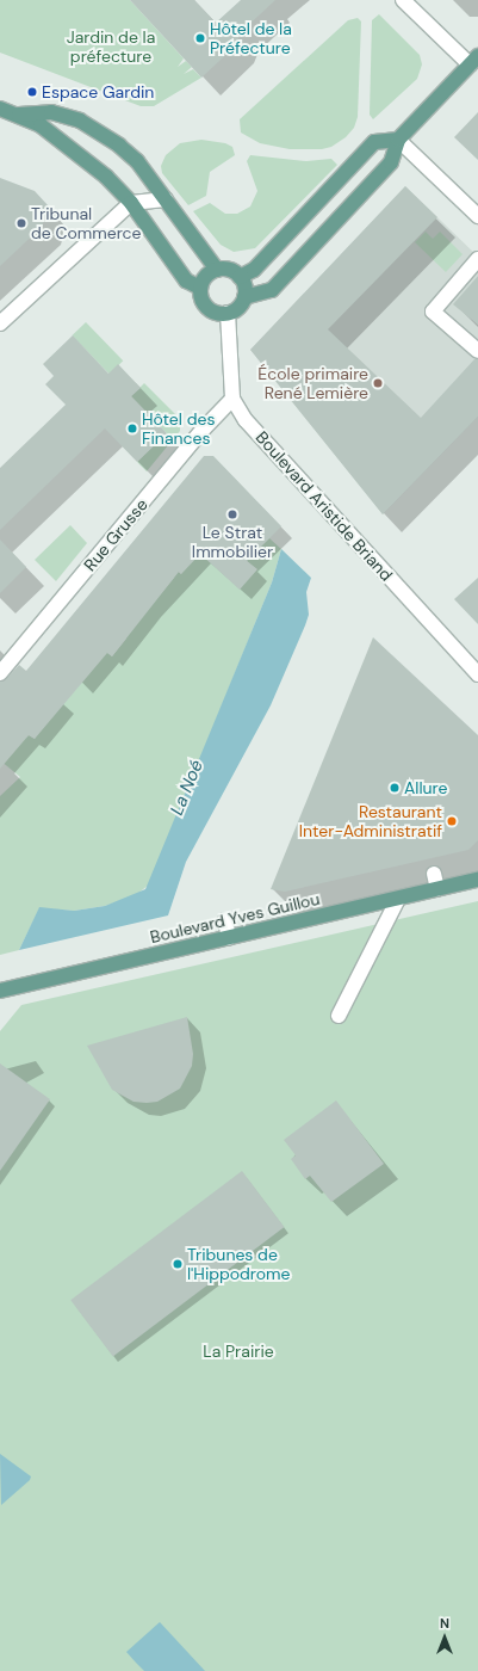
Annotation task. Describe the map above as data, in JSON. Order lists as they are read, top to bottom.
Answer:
{
  "streets": {
    "main road": ["Boulevard Yves Guillou"],
    "street": ["Boulevard Aristide Briand", "Rue Grusse"]
  },
  "crossings": [
    ["Boulevard Aristide Briand", "Rue Grusse"]
  ],
  "water": ["La Noé"],
  "parks": ["Jardin de la préfecture", "La Prairie"],
  "places": [
    "Hôtel de la Préfecture",
    "Espace Gardin",
    "Tribunal de Commerce",
    "École primaire René Lemière",
    "Hôtel des Finances",
    "Le Strat Immobilier",
    "Allure",
    "Restaurant Inter-Administratif",
    "Tribunes de l'Hippodrome"
  ],
  "north": "top"
}
